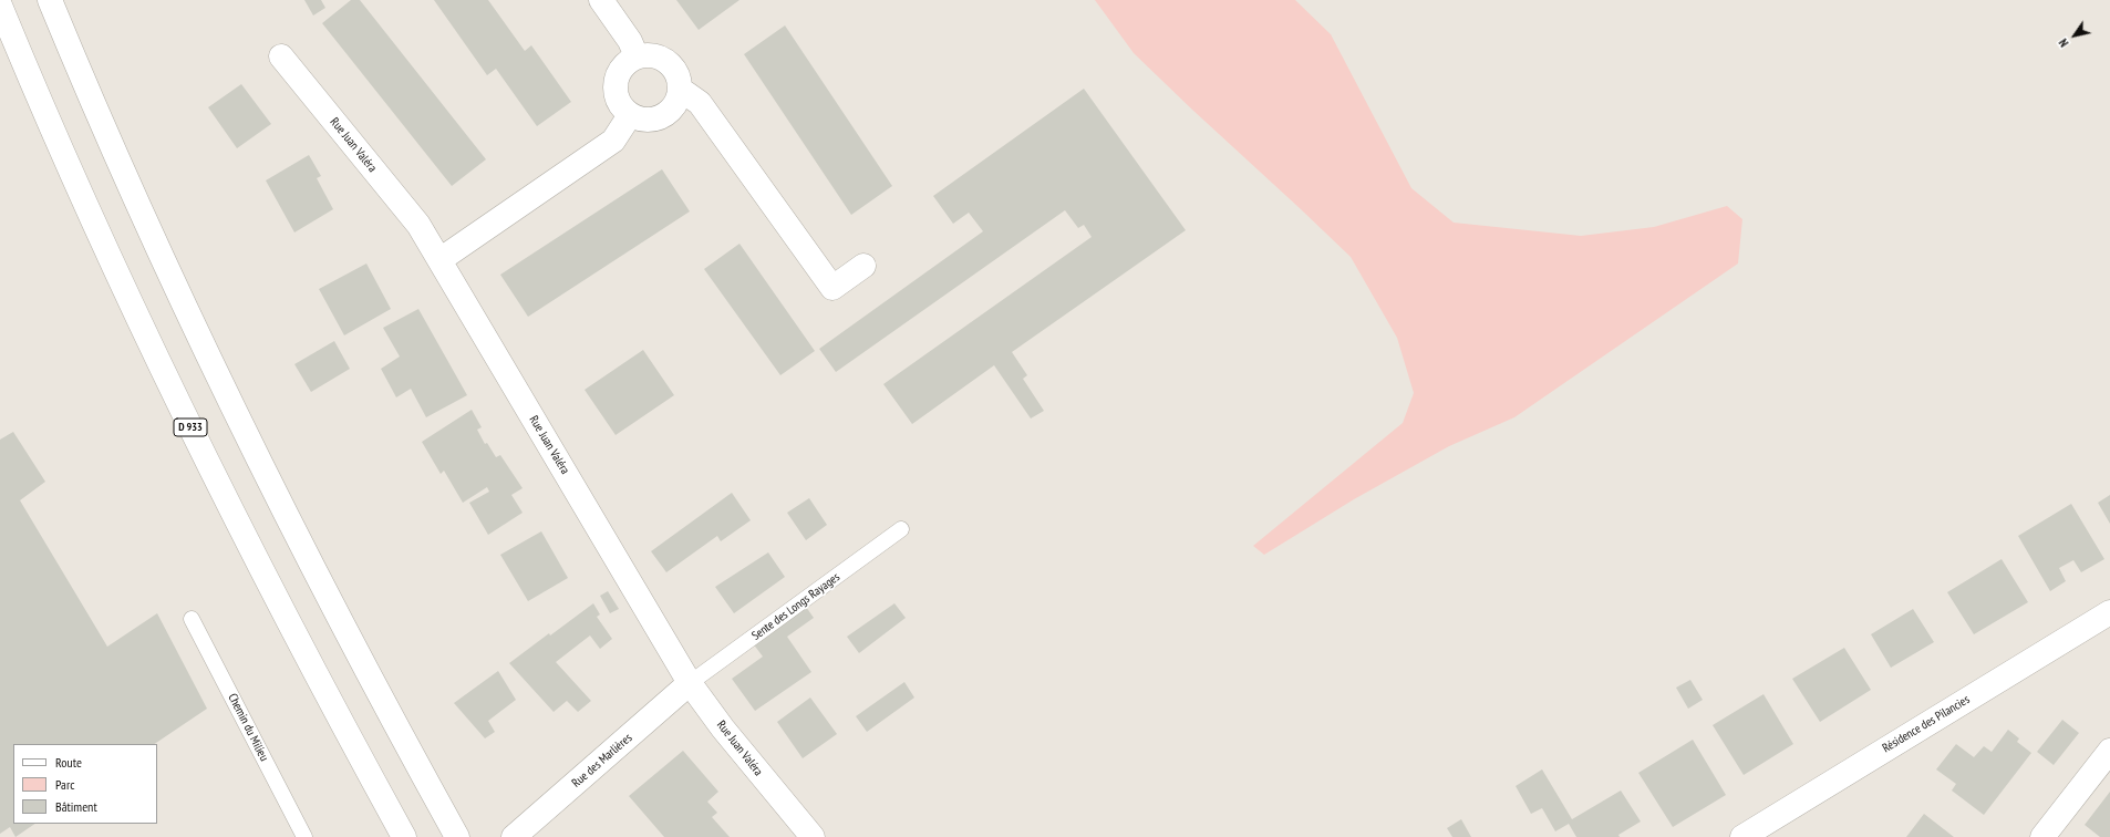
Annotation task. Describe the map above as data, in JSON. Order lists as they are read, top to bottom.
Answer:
{
  "streets": {
    "main road": [
      "Rue Juan Valéra",
      "D 933",
      "Résidence des Pilancies",
      "Rue des Marlières"
    ],
    "lane": ["Sente des Longs Rayages", "Chemin du Milieu"]
  },
  "crossings": [
    ["Rue Juan Valéra", "Sente des Longs Rayages"],
    ["Rue Juan Valéra", "Rue des Marlières"],
    ["Sente des Longs Rayages", "Rue des Marlières"]
  ],
  "legend": ["Route", "Parc", "Bâtiment"],
  "north": "bottom left"
}
